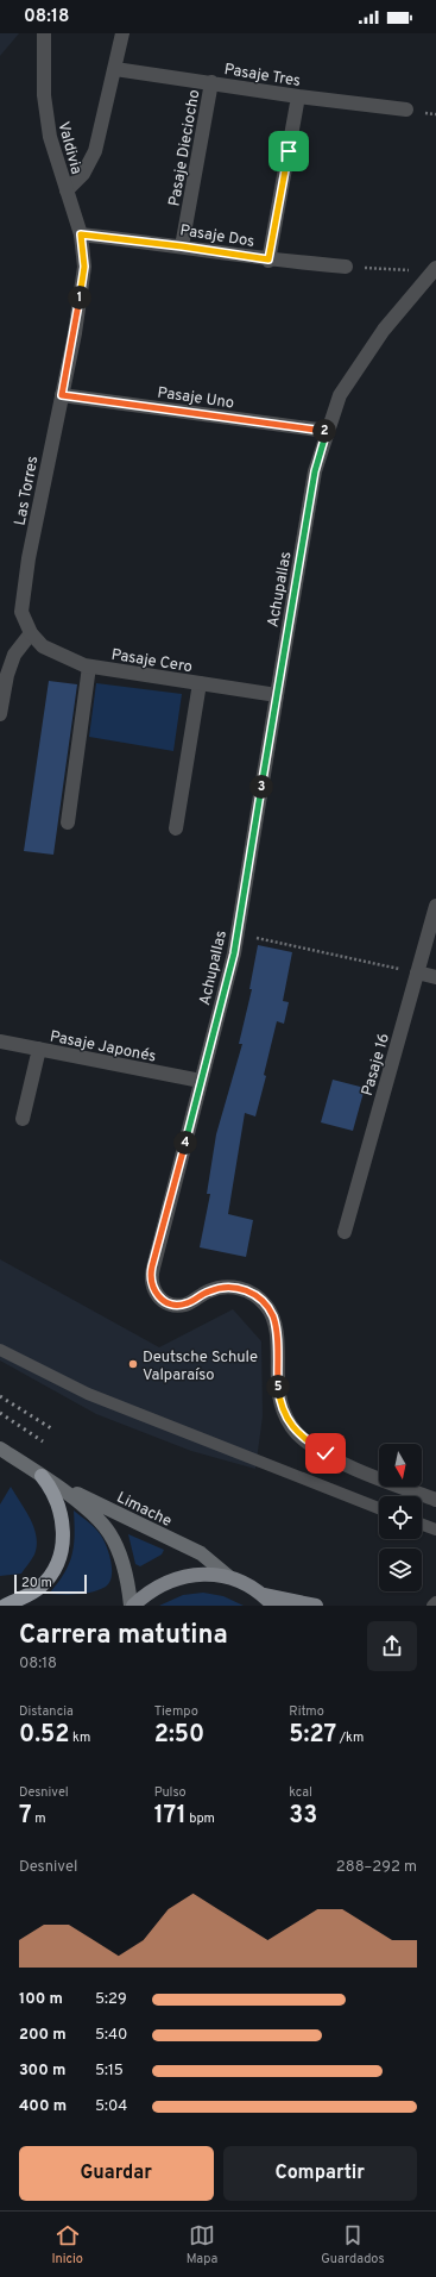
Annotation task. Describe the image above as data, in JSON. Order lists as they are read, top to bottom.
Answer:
{
  "streets": {
    "main road": ["Limache"],
    "street": [
      "Pasaje Tres",
      "Valdivia",
      "Pasaje Dieciocho",
      "Pasaje Dos",
      "Pasaje Uno",
      "Las Torres",
      "Achupallas",
      "Pasaje Cero",
      "Pasaje Japonés",
      "Pasaje 16"
    ]
  },
  "crossings": [
    ["Pasaje Tres", "Pasaje Dieciocho"],
    ["Valdivia", "Pasaje Dos"],
    ["Valdivia", "Las Torres"],
    ["Pasaje Dieciocho", "Pasaje Dos"],
    ["Pasaje Uno", "Las Torres"],
    ["Pasaje Uno", "Achupallas"],
    ["Las Torres", "Pasaje Cero"],
    ["Achupallas", "Pasaje Cero"],
    ["Achupallas", "Pasaje Japonés"]
  ],
  "places": ["Deutsche Schule Valparaíso"],
  "scale_bar": "20 m",
  "north": "bottom",
  "page": {
    "status": "08:18",
    "pins": [
      "1",
      "2",
      "3",
      "4",
      "5"
    ],
    "scale": "20 m",
    "heading": ["Carrera matutina", "08:18"],
    "stats": [
      ["Distancia", "0.52 km"],
      ["Tiempo", "2:50"],
      ["Ritmo", "5:27 /km"],
      ["Desnivel", "7 m"],
      ["Pulso", "171 bpm"],
      ["kcal", "33"]
    ],
    "chart": ["Desnivel", "288–292 m"],
    "list": [
      {
        "name": "100 m",
        "note": "5:29"
      },
      {
        "name": "200 m",
        "note": "5:40"
      },
      {
        "name": "300 m",
        "note": "5:15"
      },
      {
        "name": "400 m",
        "note": "5:04"
      }
    ],
    "buttons": ["Guardar", "Compartir"],
    "tabs": ["Inicio", "Mapa", "Guardados"]
  }
}
